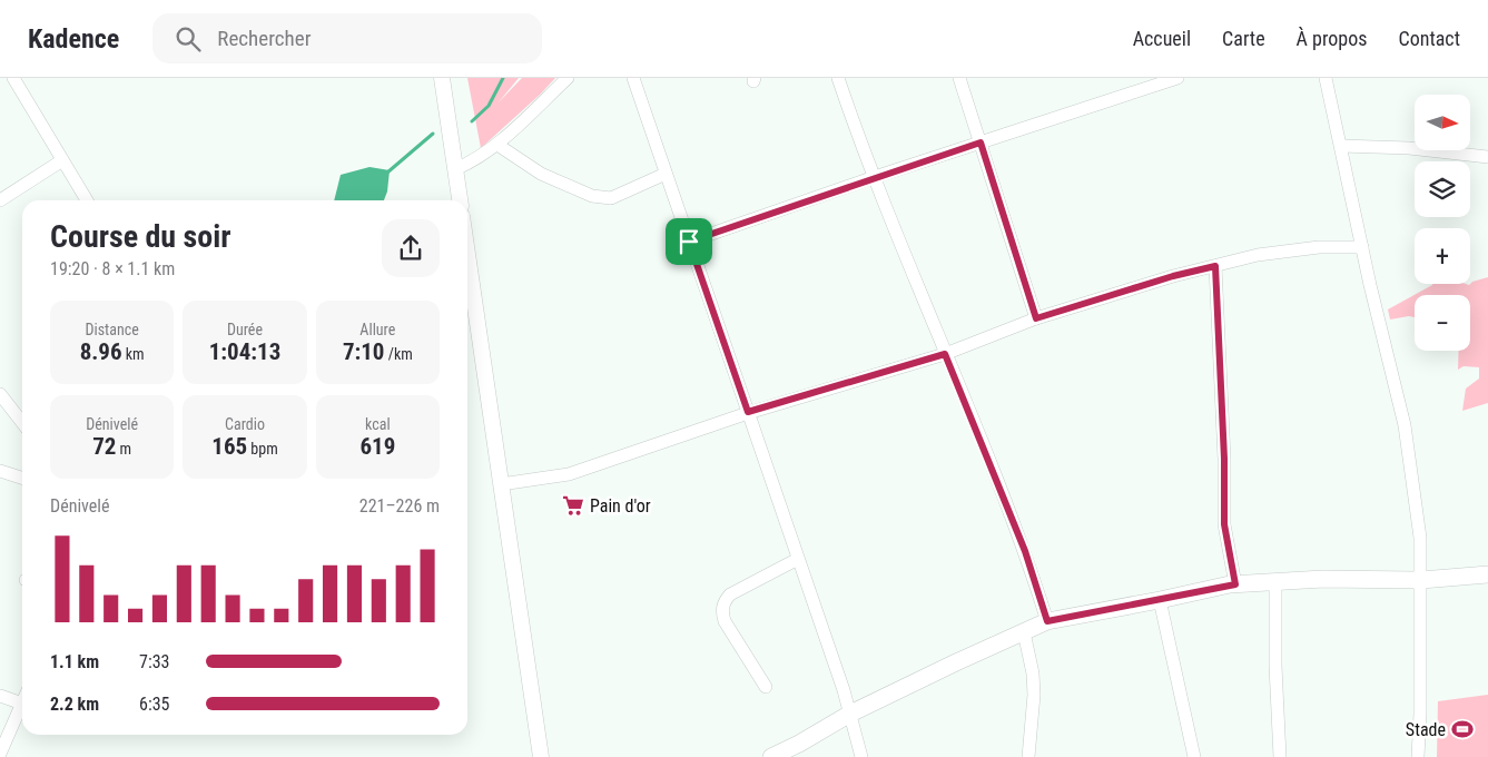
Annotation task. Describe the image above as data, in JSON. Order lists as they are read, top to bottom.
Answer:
{
  "places": {
    "supermarket": ["Pain d'or"],
    "sports": ["Stade"]
  },
  "north": "right",
  "page": {
    "header": "Kadence",
    "search": "Rechercher",
    "nav": [
      "Accueil",
      "Carte",
      "À propos",
      "Contact"
    ],
    "map_buttons": ["+", "−"],
    "heading": ["Course du soir", "19:20 · 8 × 1.1 km"],
    "stats": [
      ["Distance", "8.96 km"],
      ["Durée", "1:04:13"],
      ["Allure", "7:10 /km"],
      ["Dénivelé", "72 m"],
      ["Cardio", "165 bpm"],
      ["kcal", "619"]
    ],
    "chart": ["Dénivelé", "221–226 m"],
    "list": [
      {
        "name": "1.1 km",
        "note": "7:33"
      },
      {
        "name": "2.2 km",
        "note": "6:35"
      }
    ]
  }
}
